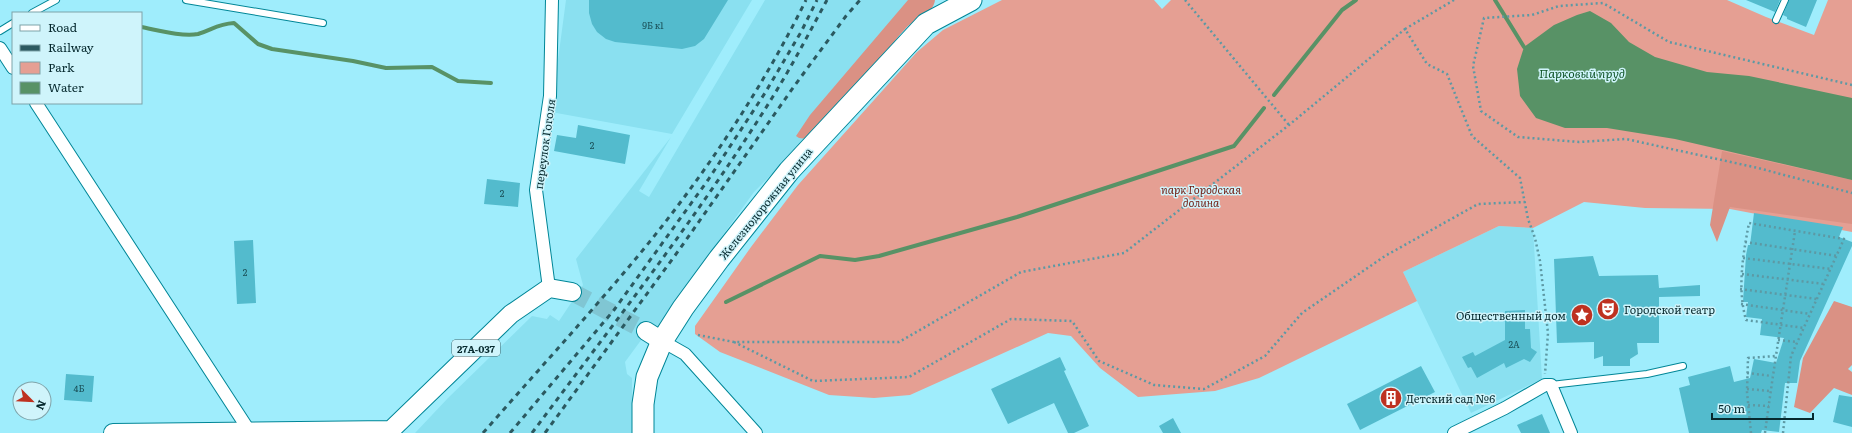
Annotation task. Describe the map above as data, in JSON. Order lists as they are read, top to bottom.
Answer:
{
  "streets": {
    "highway": ["Железнодорожная улица"],
    "main road": ["27А-037"],
    "street": ["переулок Гоголя"]
  },
  "crossings": [
    ["переулок Гоголя", "27А-037"]
  ],
  "water": ["Парковый пруд"],
  "parks": ["парк Городская долина"],
  "places": {
    "theatre": ["Городской театр"],
    "place": ["Общественный дом"],
    "building": ["Детский сад №6"]
  },
  "house_numbers": [
    "9Б к1",
    "2",
    "2",
    "2",
    "2А",
    "4Б"
  ],
  "legend": [
    "Road",
    "Railway",
    "Park",
    "Water"
  ],
  "scale_bar": "50 m",
  "north": "bottom right"
}
